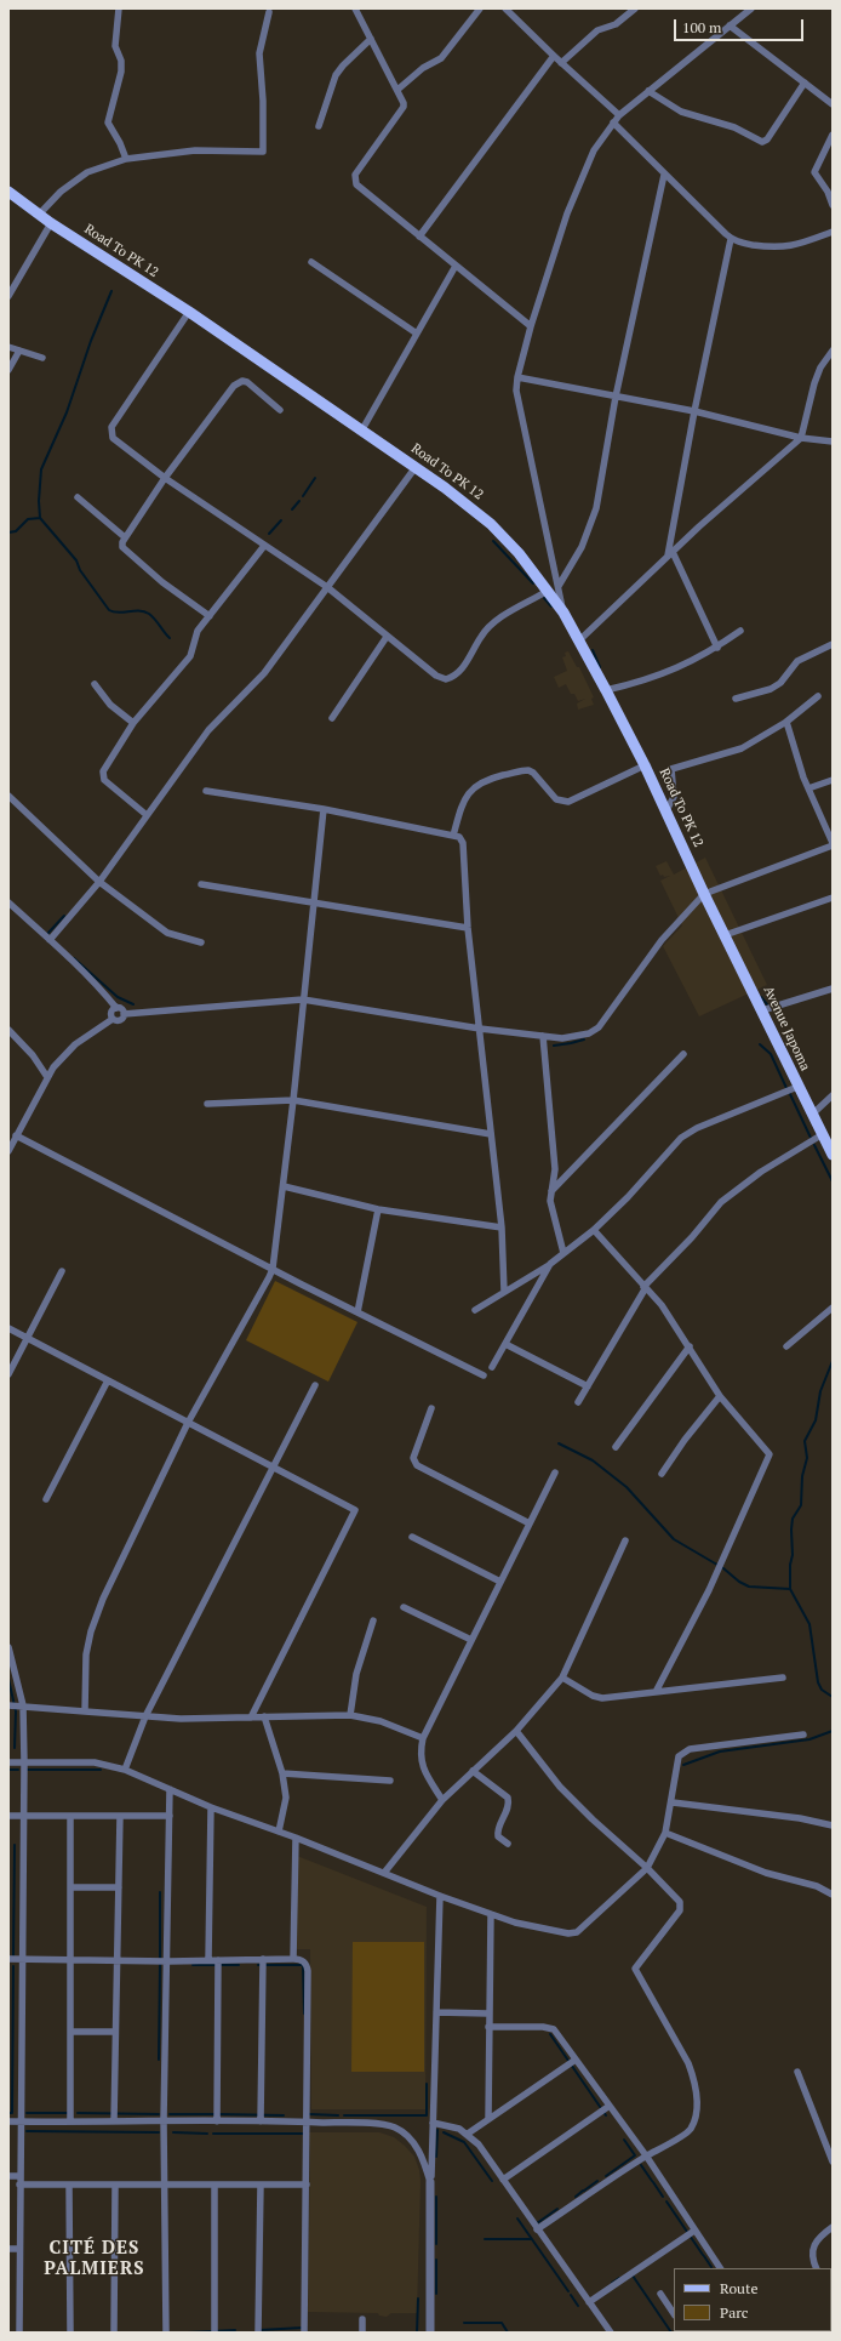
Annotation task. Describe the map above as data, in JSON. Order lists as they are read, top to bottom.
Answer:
{
  "streets": {
    "main road": ["Road To PK 12", "Avenue Japoma"]
  },
  "crossings": [
    ["Road To PK 12", "Avenue Japoma"]
  ],
  "districts": ["CITÉ DES PALMIERS"],
  "legend": ["Route", "Parc"],
  "scale_bar": "100 m"
}
